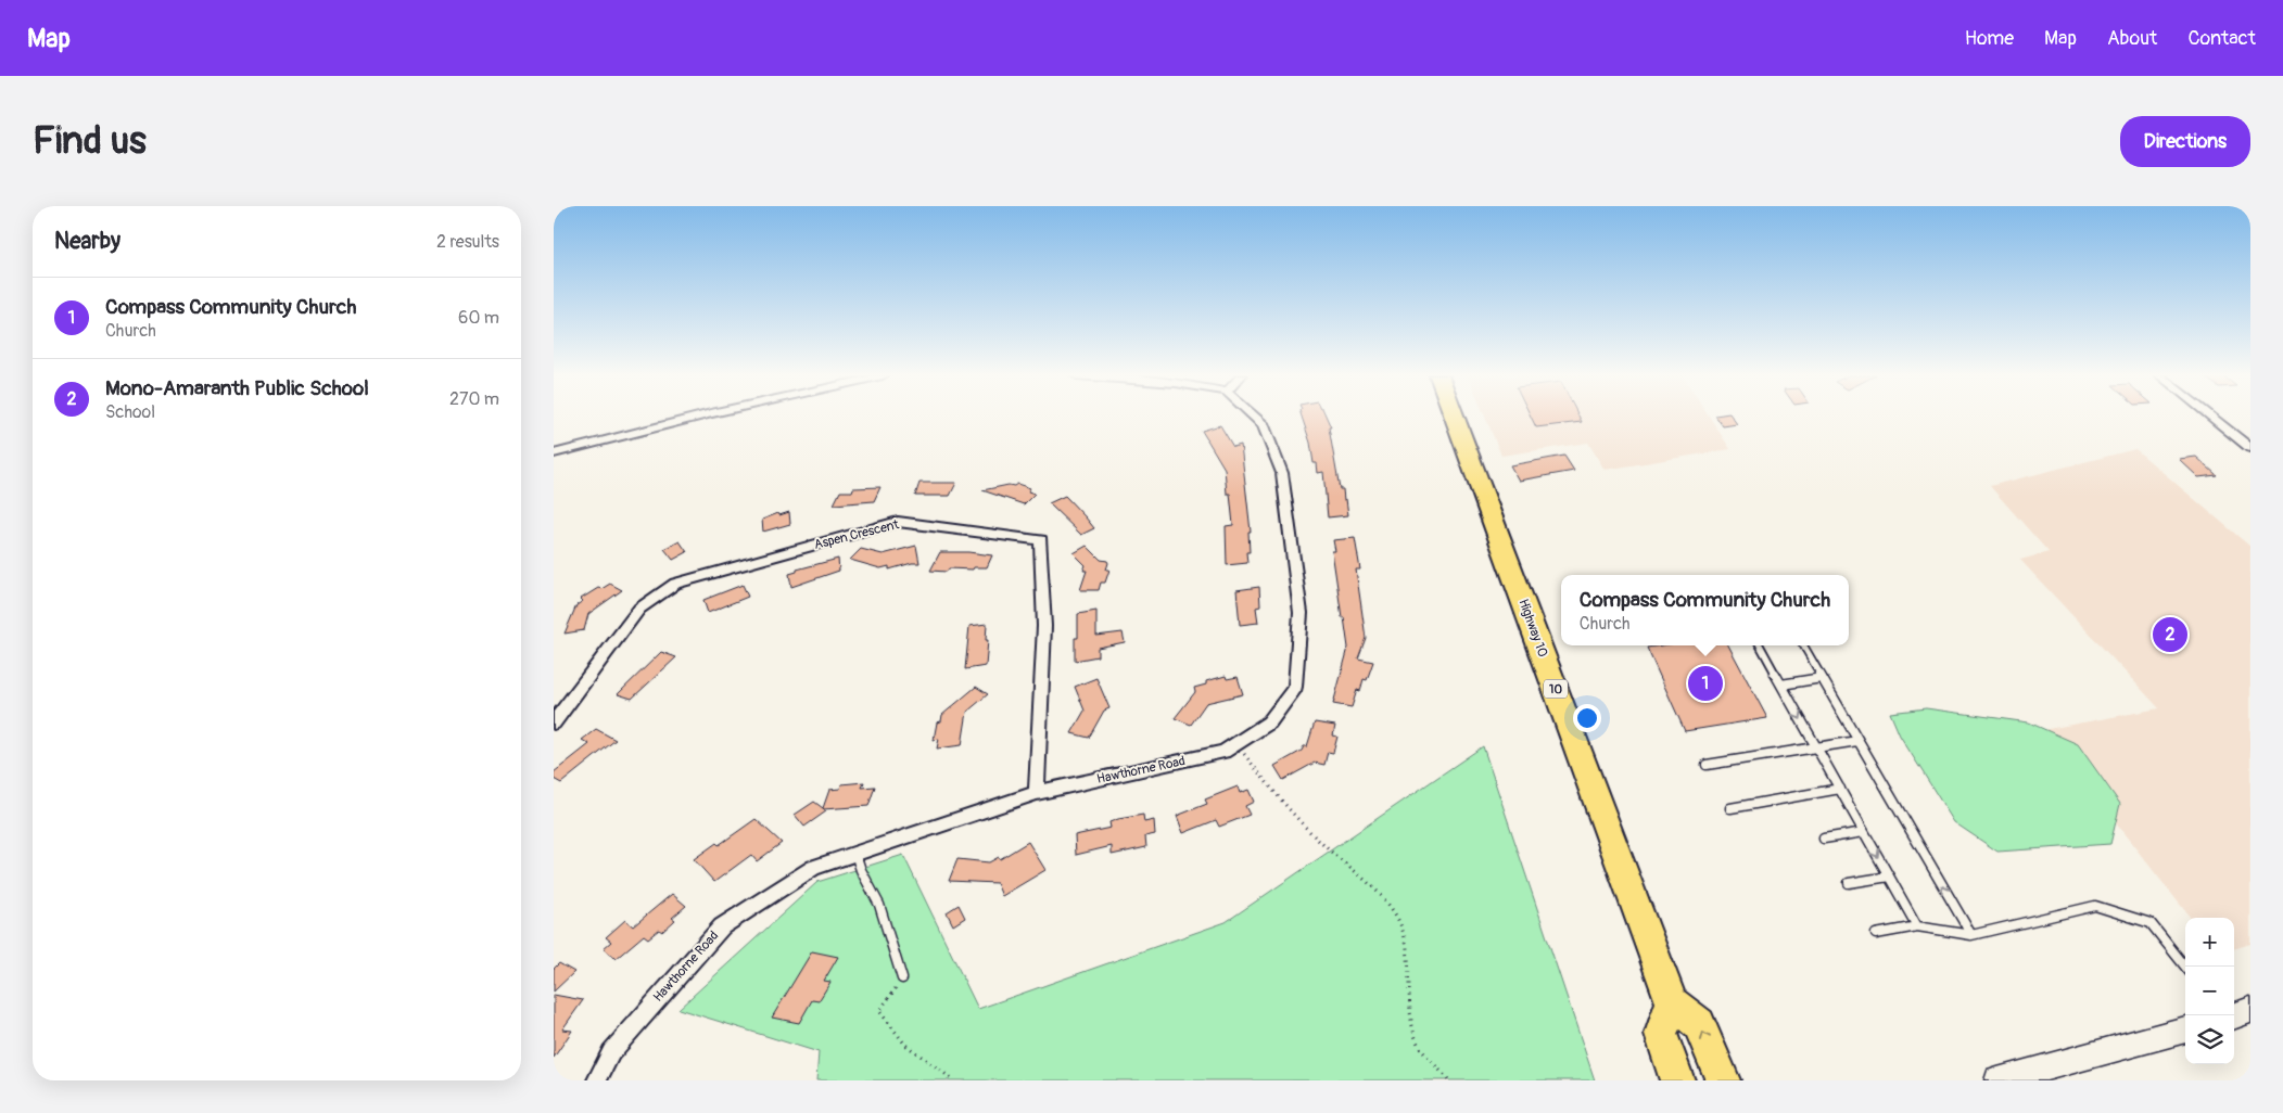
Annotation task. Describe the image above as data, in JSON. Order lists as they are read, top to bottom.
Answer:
{
  "streets": {
    "highway": ["Highway 10", "10"],
    "street": ["Aspen Crescent", "Hawthorne Road"]
  },
  "crossings": [
    ["Aspen Crescent", "Hawthorne Road"]
  ],
  "page": {
    "header": "Map",
    "nav": [
      "Home",
      "Map",
      "About",
      "Contact"
    ],
    "buttons": "Directions",
    "title": "Find us",
    "heading": ["Nearby", "2 results"],
    "list": [
      {
        "mark": "1",
        "name": "Compass Community Church",
        "note": "Church",
        "value": "60 m"
      },
      {
        "mark": "2",
        "name": "Mono-Amaranth Public School",
        "note": "School",
        "value": "270 m"
      }
    ],
    "popup": ["Compass Community Church", "Church"],
    "pins": ["2", "1"],
    "map_buttons": ["+", "−"]
  }
}
